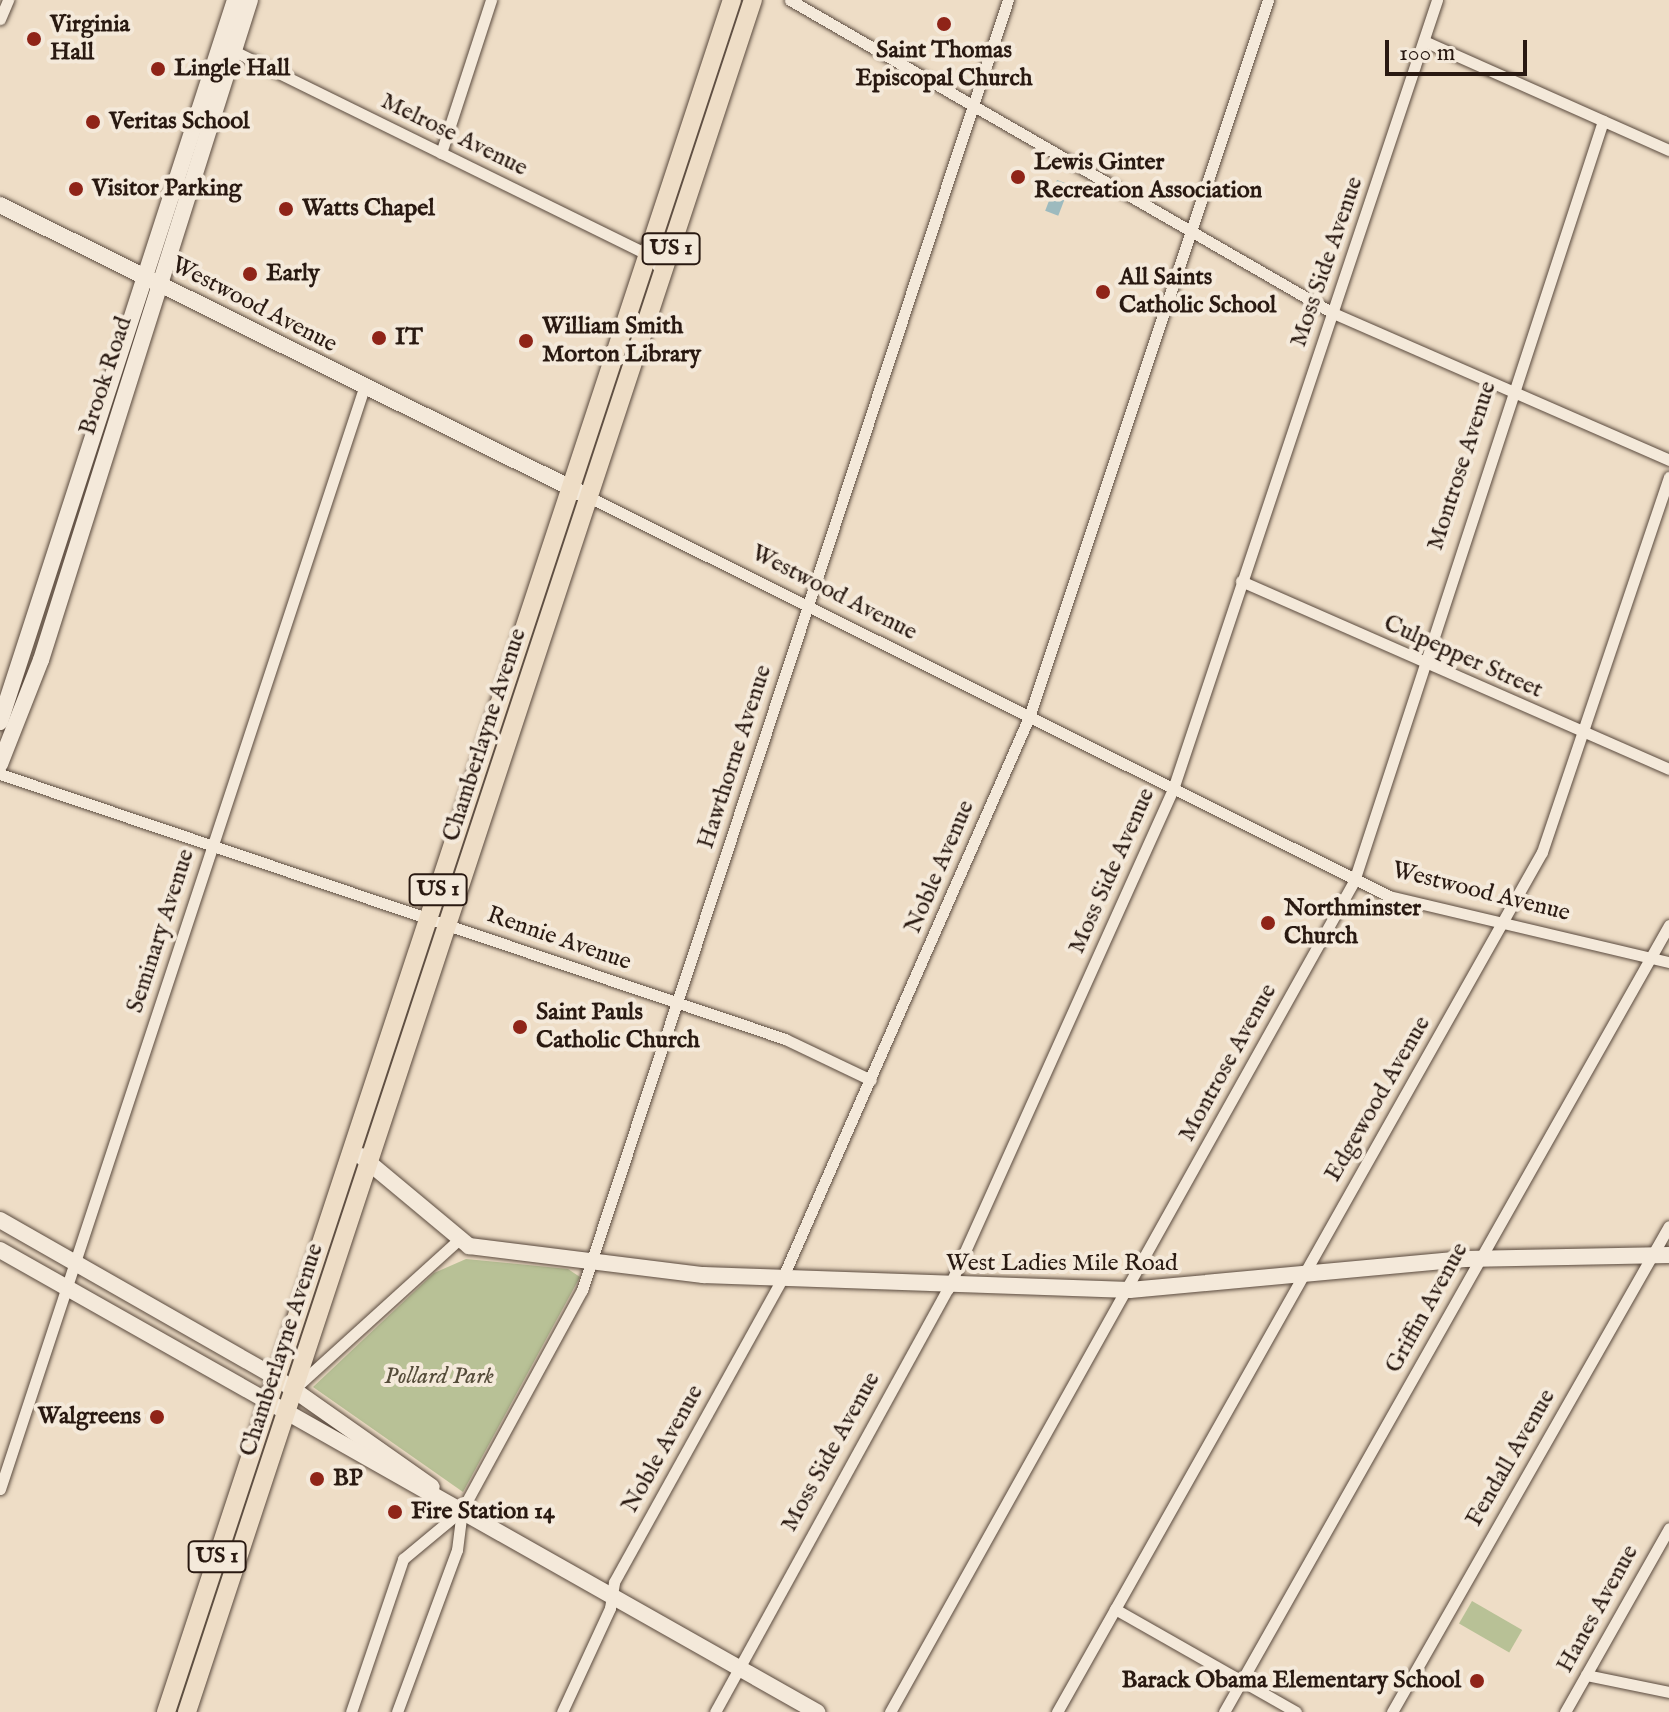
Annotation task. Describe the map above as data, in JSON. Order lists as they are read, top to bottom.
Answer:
{
  "streets": {
    "main road": [
      "US 1",
      "Westwood Avenue",
      "Brook Road",
      "Chamberlayne Avenue",
      "West Ladies Mile Road"
    ],
    "street": [
      "Melrose Avenue",
      "Moss Side Avenue",
      "Montrose Avenue",
      "Culpepper Street",
      "Hawthorne Avenue",
      "Noble Avenue",
      "Seminary Avenue",
      "Rennie Avenue",
      "Edgewood Avenue",
      "Griffin Avenue",
      "Fendall Avenue",
      "Hanes Avenue"
    ]
  },
  "crossings": [
    ["Melrose Avenue", "Brook Road"],
    ["Melrose Avenue", "Chamberlayne Avenue"],
    ["Moss Side Avenue", "Westwood Avenue"],
    ["Moss Side Avenue", "Culpepper Street"],
    ["Moss Side Avenue", "West Ladies Mile Road"],
    ["Westwood Avenue", "Brook Road"],
    ["Westwood Avenue", "Montrose Avenue"],
    ["Westwood Avenue", "Chamberlayne Avenue"],
    ["Westwood Avenue", "Hawthorne Avenue"],
    ["Westwood Avenue", "Noble Avenue"],
    ["Westwood Avenue", "Seminary Avenue"],
    ["Westwood Avenue", "Edgewood Avenue"],
    ["Westwood Avenue", "Griffin Avenue"],
    ["Montrose Avenue", "Culpepper Street"],
    ["Montrose Avenue", "West Ladies Mile Road"],
    ["Culpepper Street", "Edgewood Avenue"],
    ["Chamberlayne Avenue", "Rennie Avenue"],
    ["Hawthorne Avenue", "Rennie Avenue"],
    ["Hawthorne Avenue", "West Ladies Mile Road"],
    ["Noble Avenue", "Rennie Avenue"],
    ["Noble Avenue", "West Ladies Mile Road"],
    ["Seminary Avenue", "Rennie Avenue"],
    ["Edgewood Avenue", "West Ladies Mile Road"],
    ["West Ladies Mile Road", "Griffin Avenue"],
    ["West Ladies Mile Road", "Fendall Avenue"]
  ],
  "parks": ["Pollard Park"],
  "places": [
    "Saint Thomas Episcopal Church",
    "Virginia Hall",
    "Lingle Hall",
    "Veritas School",
    "Lewis Ginter Recreation Association",
    "Visitor Parking",
    "Watts Chapel",
    "Early",
    "All Saints Catholic School",
    "IT",
    "William Smith Morton Library",
    "Northminster Church",
    "Saint Pauls Catholic Church",
    "Walgreens",
    "BP",
    "Fire Station 14",
    "Barack Obama Elementary School"
  ],
  "scale_bar": "100 m"
}
